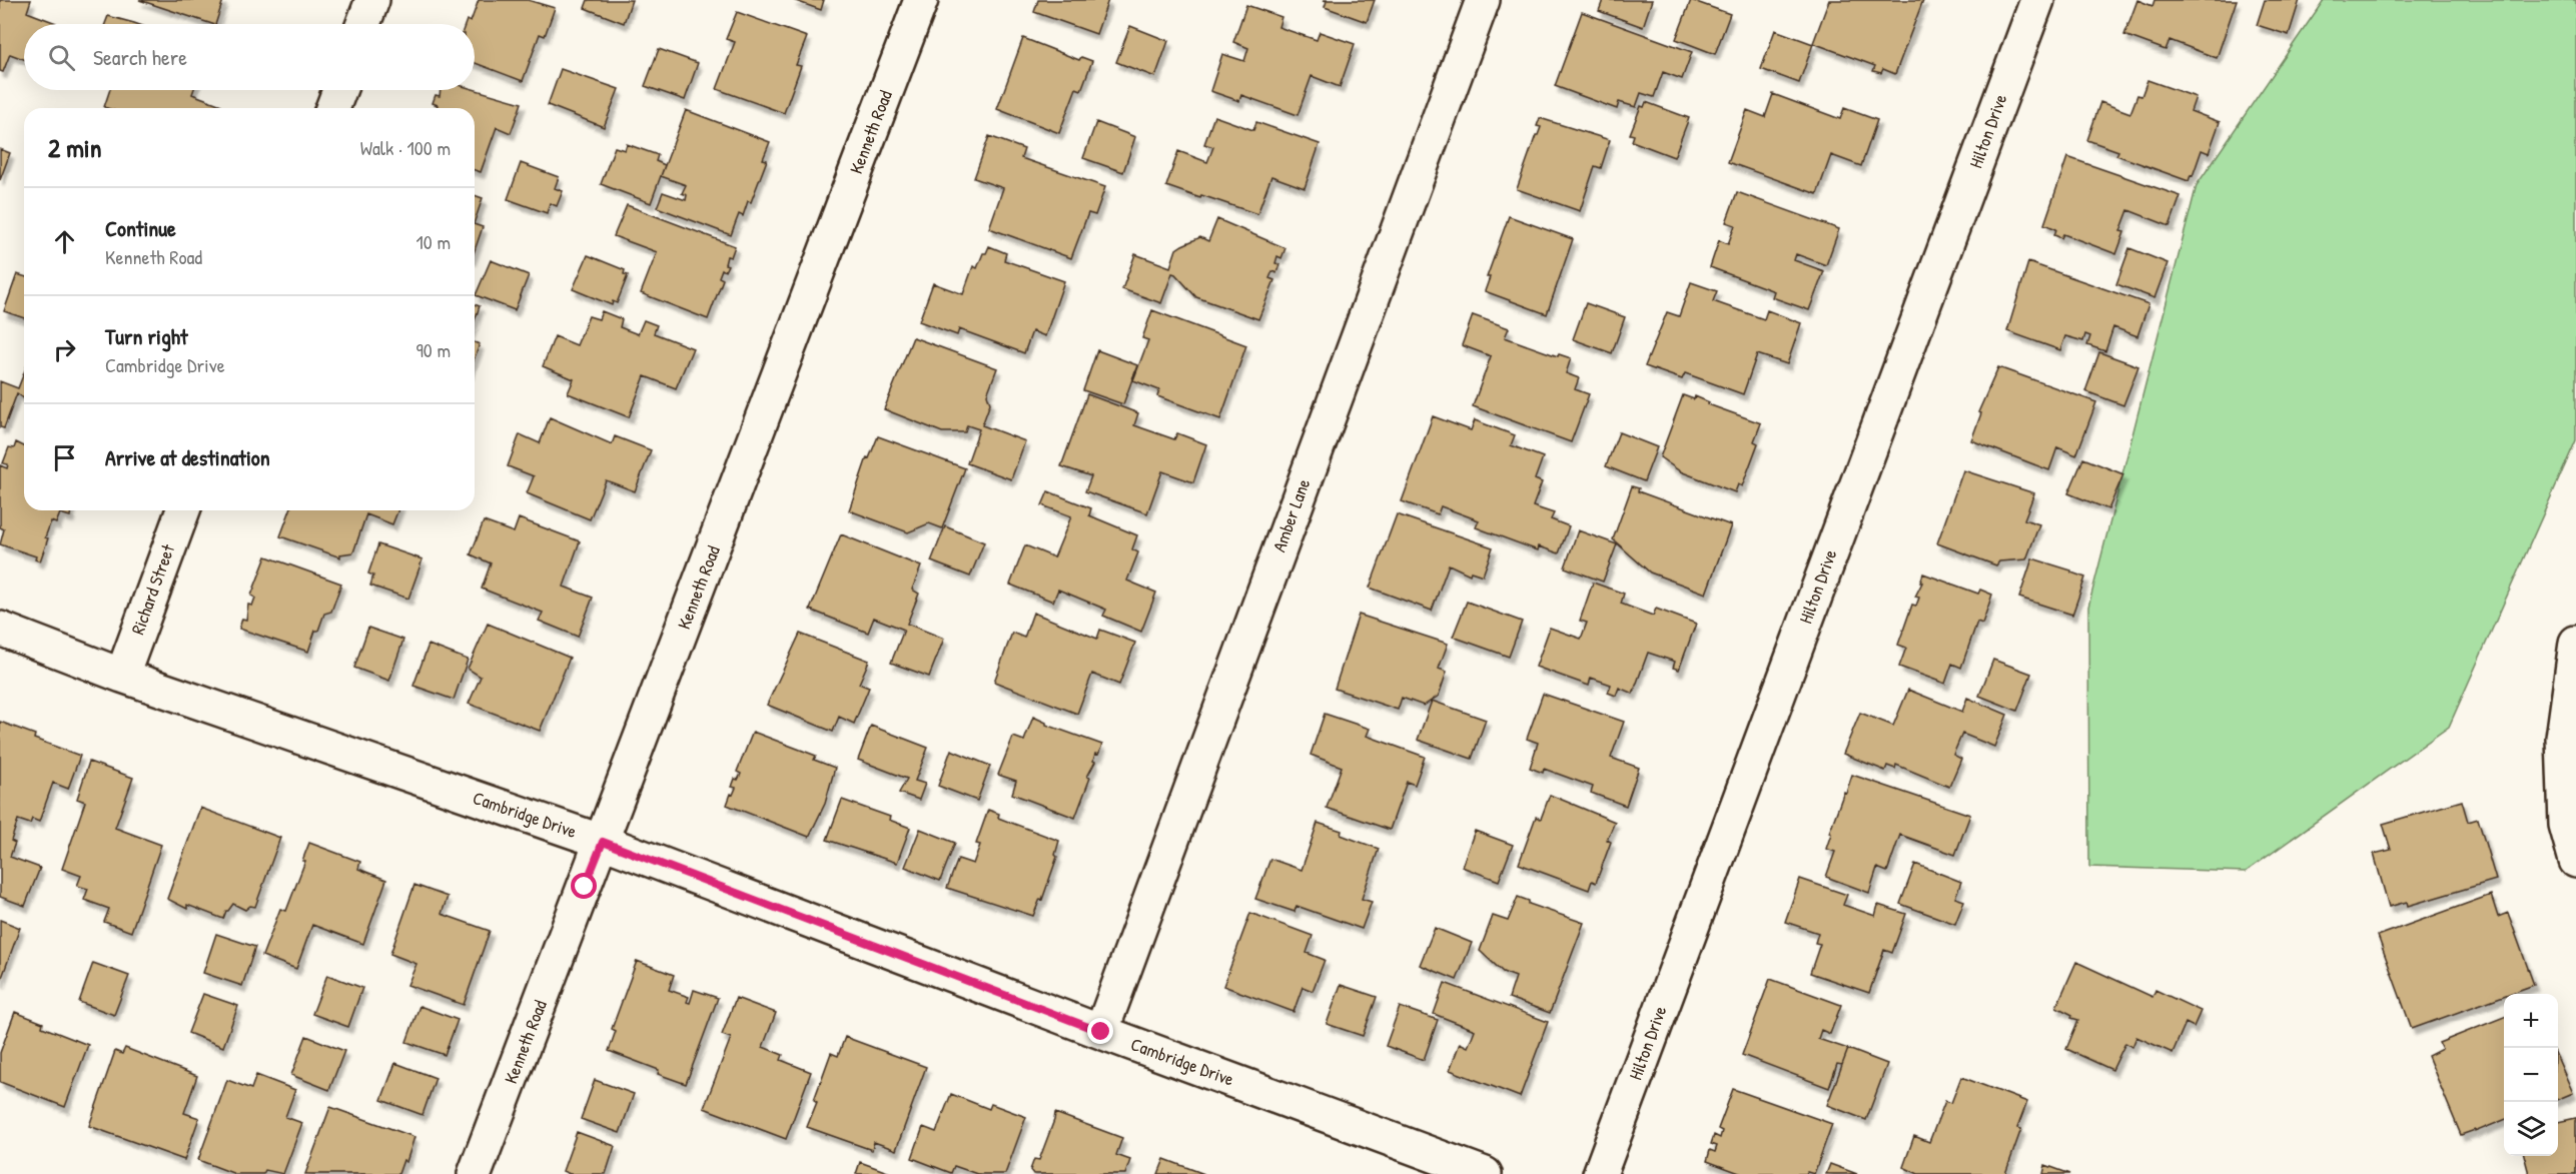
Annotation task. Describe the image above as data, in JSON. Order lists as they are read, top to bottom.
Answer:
{
  "streets": {
    "street": [
      "Hilton Drive",
      "Kenneth Road",
      "Amber Lane",
      "Richard Street",
      "Cambridge Drive"
    ]
  },
  "crossings": [
    ["Kenneth Road", "Cambridge Drive"],
    ["Amber Lane", "Cambridge Drive"],
    ["Richard Street", "Cambridge Drive"]
  ],
  "page": {
    "search": "Search here",
    "heading": ["2 min", "Walk · 100 m"],
    "list": [
      ["Continue", "Kenneth Road", "10 m"],
      ["Turn right", "Cambridge Drive", "90 m"],
      "Arrive at destination"
    ],
    "map_buttons": ["+", "−"]
  }
}
